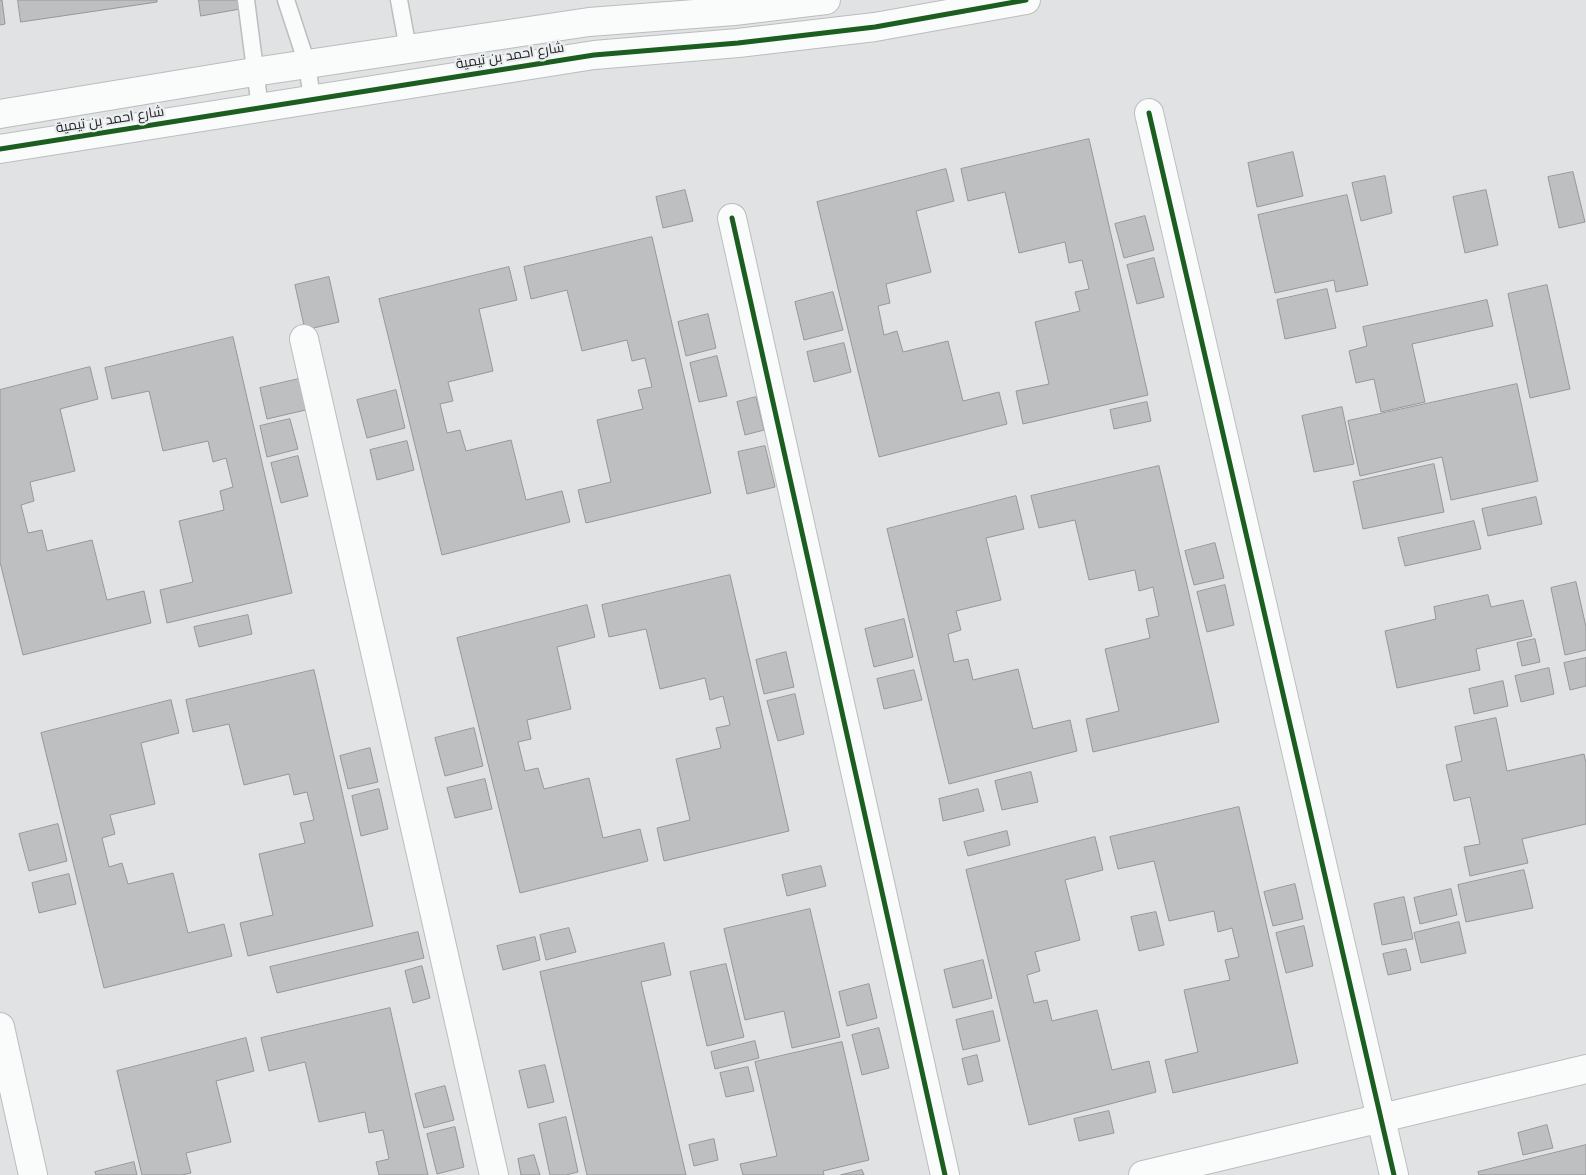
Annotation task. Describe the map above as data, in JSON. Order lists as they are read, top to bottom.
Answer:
{
  "streets": {
    "street": ["شارع احمد بن تيمية"]
  }
}
